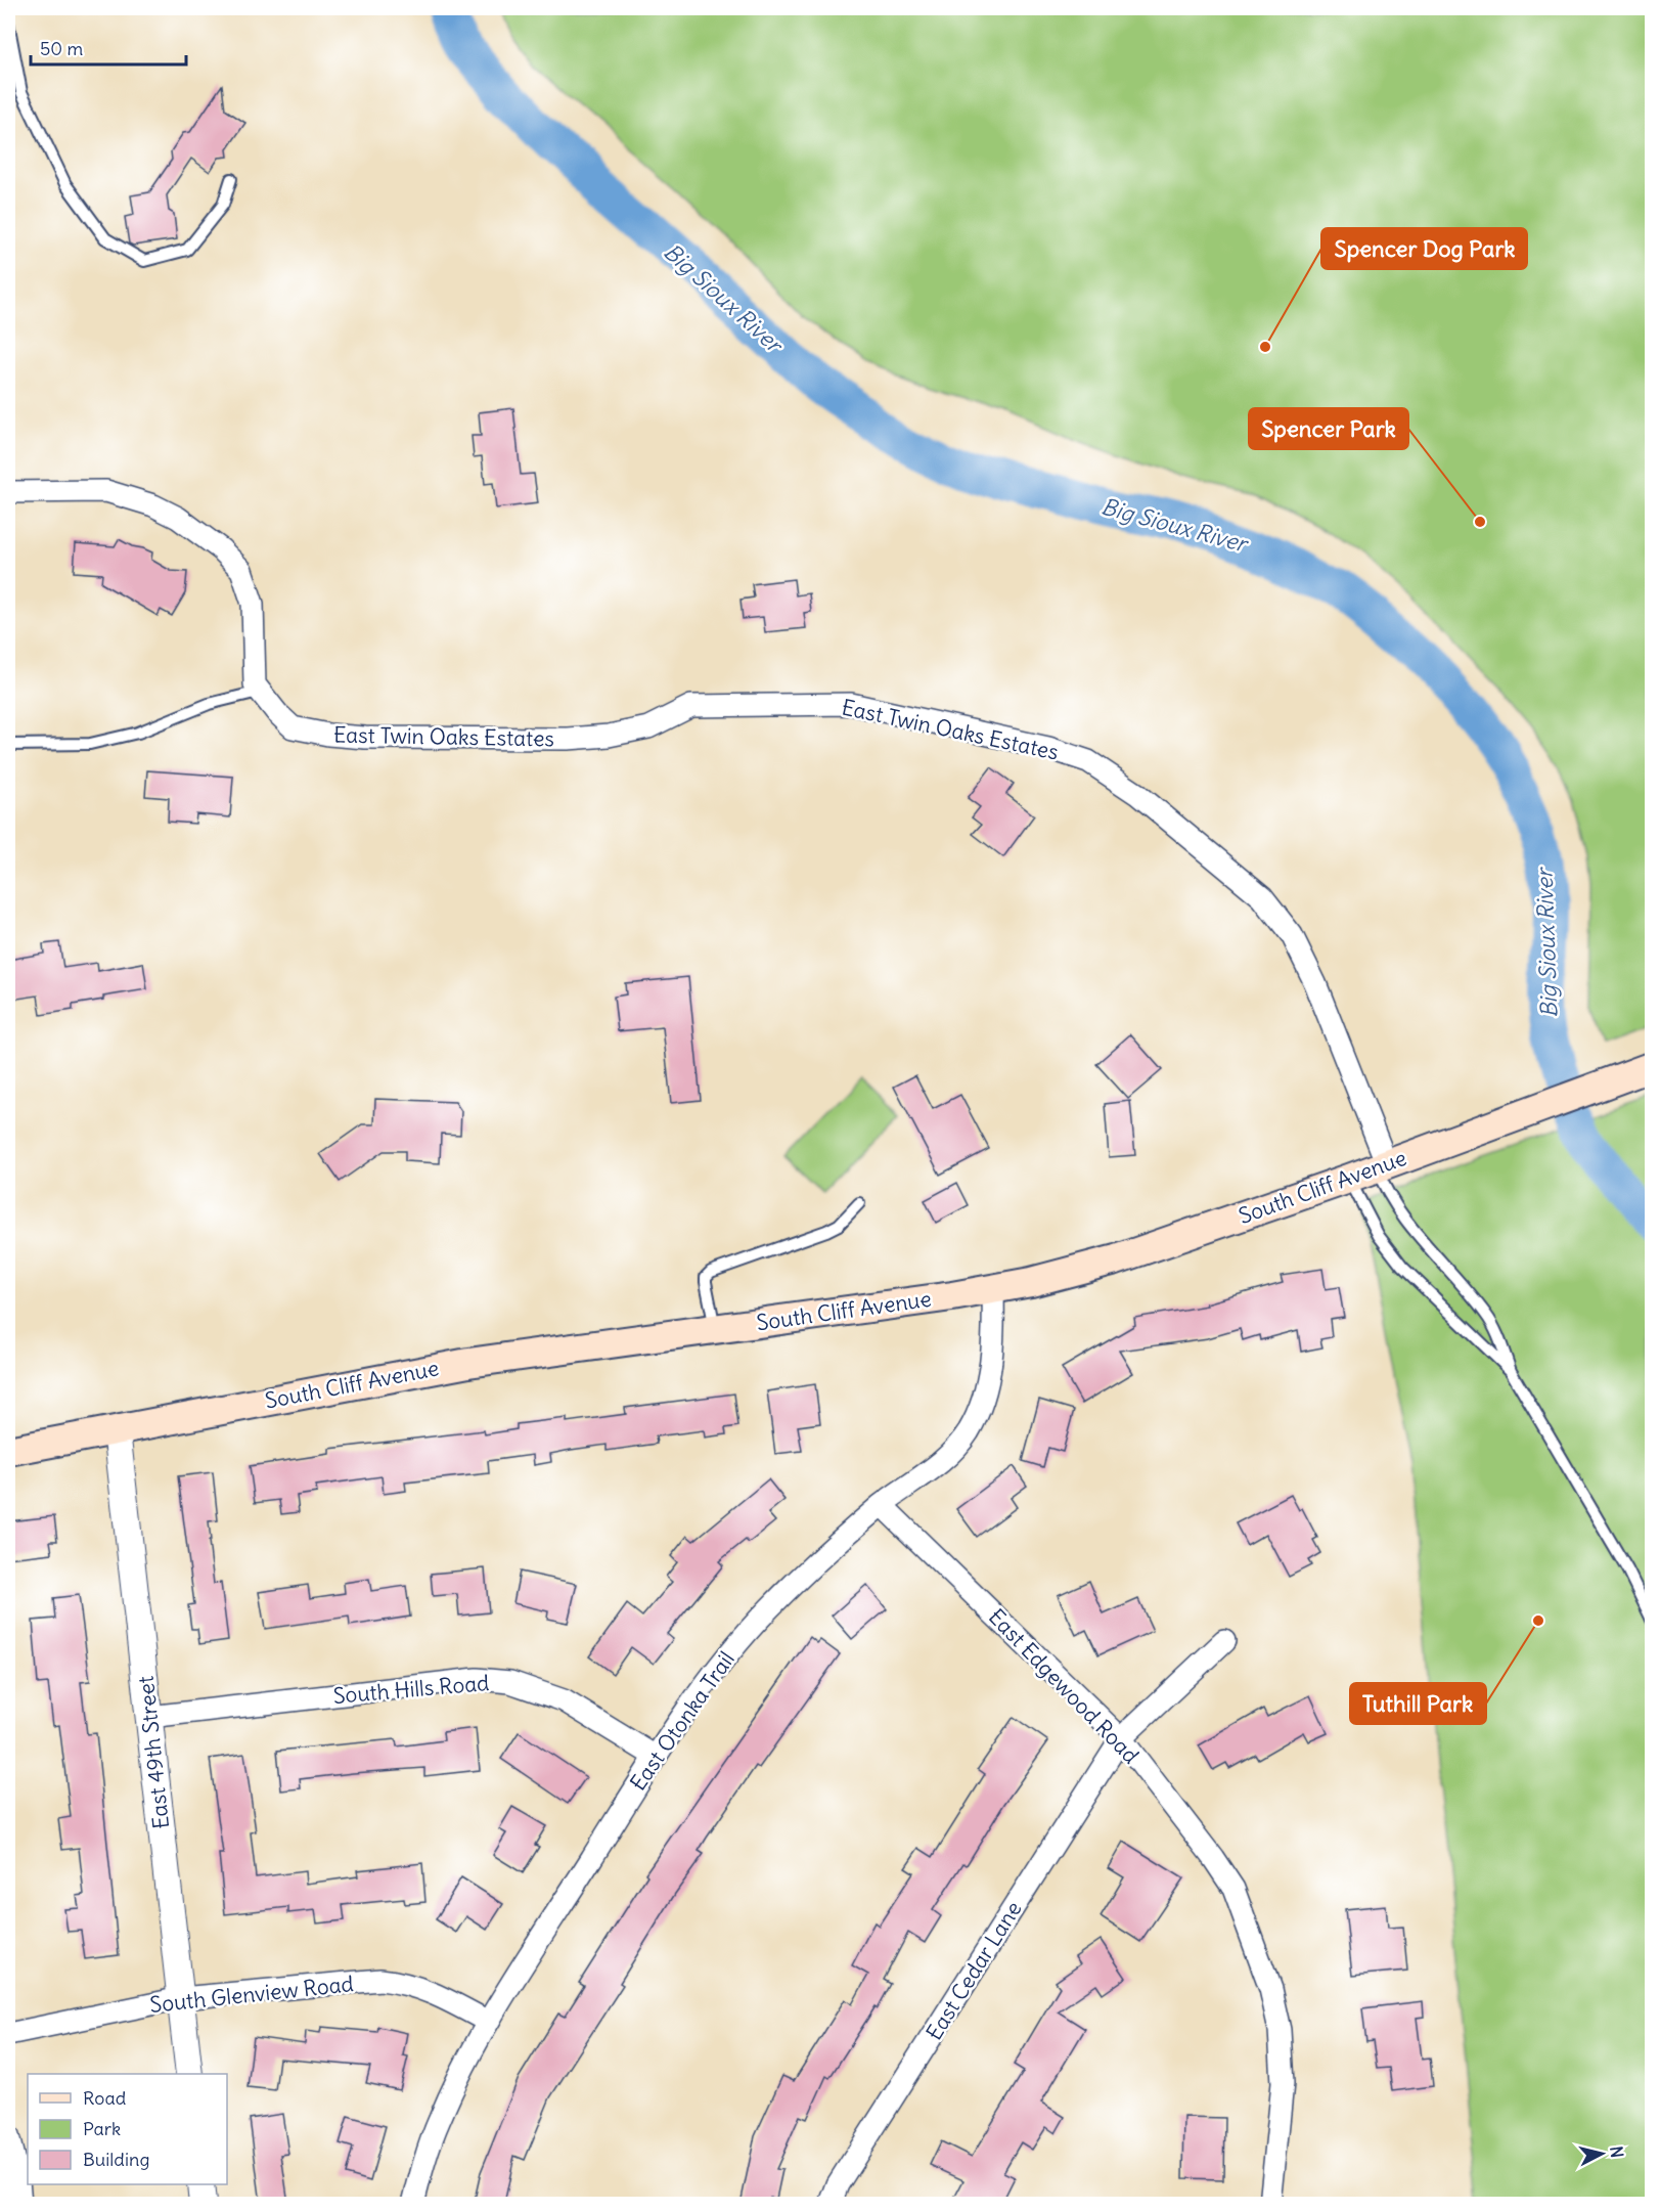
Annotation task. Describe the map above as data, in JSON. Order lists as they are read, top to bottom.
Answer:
{
  "streets": {
    "main road": ["South Cliff Avenue"],
    "street": [
      "East Twin Oaks Estates",
      "East Edgewood Road",
      "South Hills Road",
      "East Otonka Trail",
      "East 49th Street",
      "East Cedar Lane",
      "South Glenview Road"
    ]
  },
  "crossings": [
    ["East Twin Oaks Estates", "South Cliff Avenue"],
    ["South Cliff Avenue", "East Otonka Trail"],
    ["South Cliff Avenue", "East 49th Street"],
    ["East Edgewood Road", "East Otonka Trail"],
    ["East Edgewood Road", "East Cedar Lane"],
    ["South Hills Road", "East Otonka Trail"],
    ["South Hills Road", "East 49th Street"],
    ["East Otonka Trail", "South Glenview Road"],
    ["East 49th Street", "South Glenview Road"]
  ],
  "water": ["Big Sioux River"],
  "places": ["Spencer Dog Park", "Spencer Park", "Tuthill Park"],
  "legend": ["Road", "Park", "Building"],
  "scale_bar": "50 m",
  "north": "right"
}
